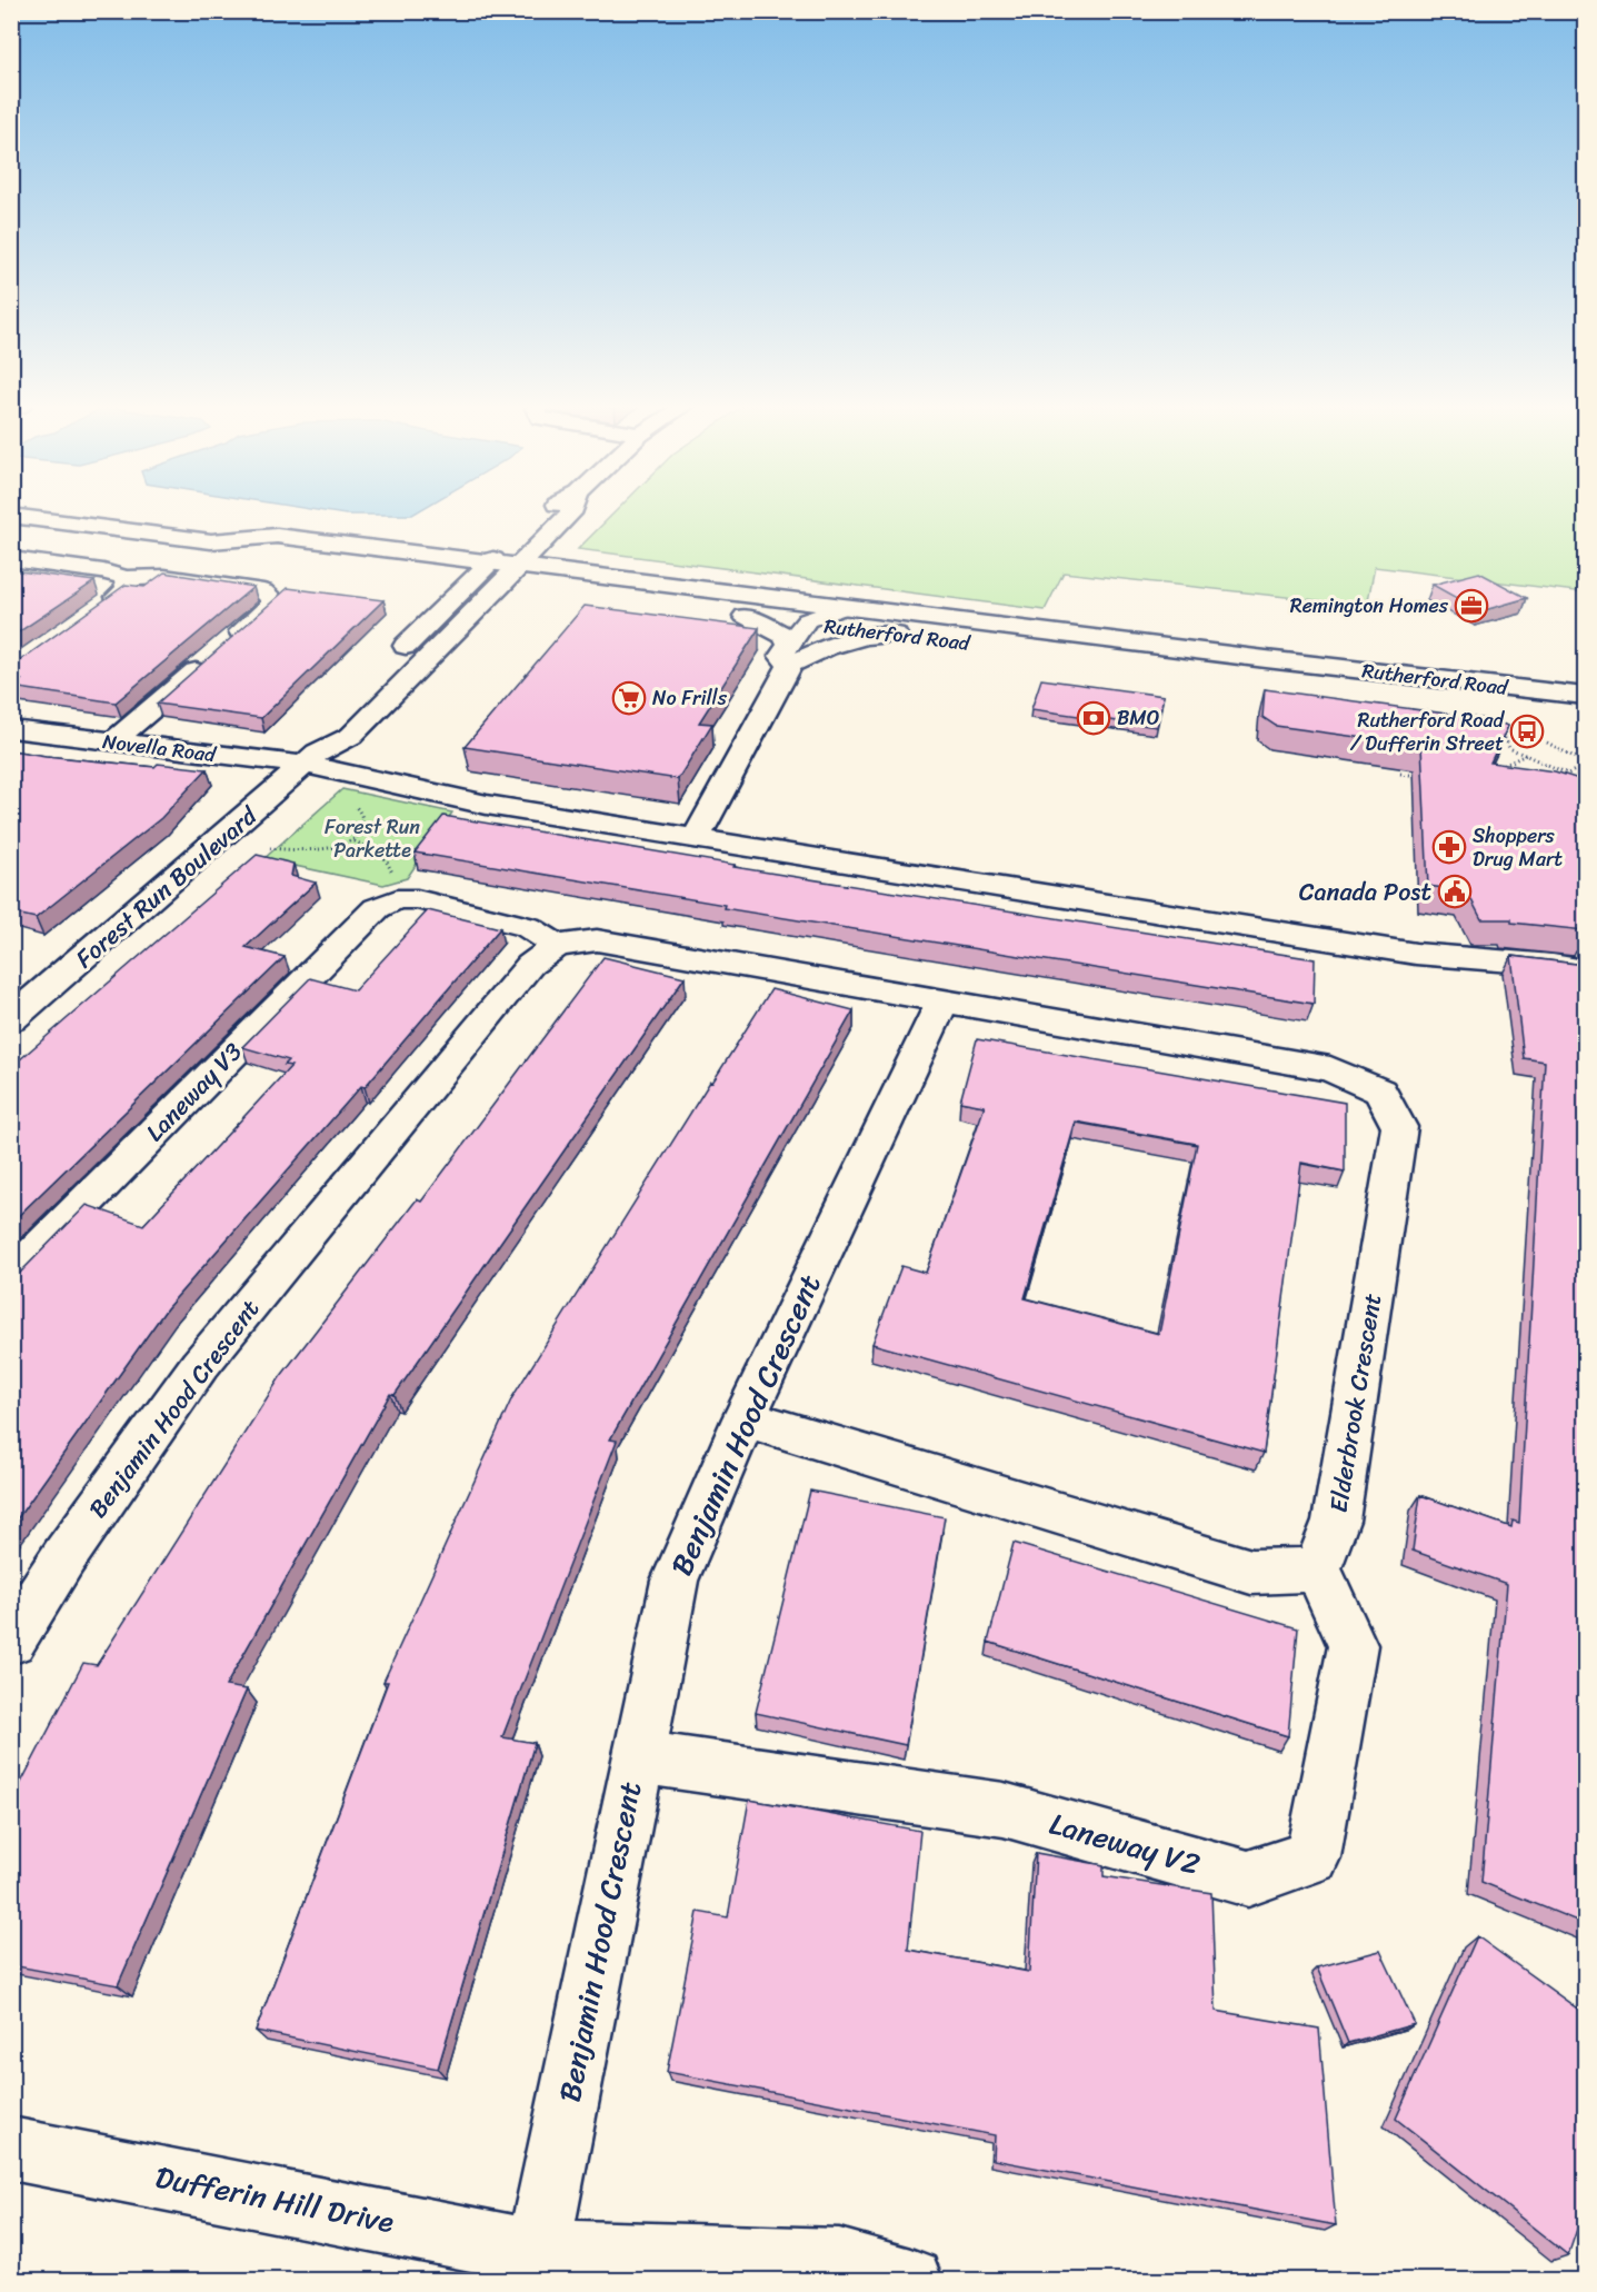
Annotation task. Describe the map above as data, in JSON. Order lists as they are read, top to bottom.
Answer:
{
  "streets": {
    "street": [
      "Rutherford Road",
      "Novella Road",
      "Forest Run Boulevard",
      "Laneway V3",
      "Elderbrook Crescent",
      "Benjamin Hood Crescent",
      "Laneway V2",
      "Dufferin Hill Drive"
    ]
  },
  "crossings": [
    ["Rutherford Road", "Forest Run Boulevard"],
    ["Novella Road", "Forest Run Boulevard"],
    ["Elderbrook Crescent", "Benjamin Hood Crescent"],
    ["Elderbrook Crescent", "Laneway V2"],
    ["Benjamin Hood Crescent", "Laneway V2"],
    ["Benjamin Hood Crescent", "Dufferin Hill Drive"]
  ],
  "parks": ["Forest Run Parkette"],
  "places": {
    "office": ["Remington Homes"],
    "supermarket": ["No Frills"],
    "bank": ["BMO"],
    "bus stop": ["Rutherford Road / Dufferin Street"],
    "pharmacy": ["Shoppers Drug Mart"],
    "public building": ["Canada Post"]
  }
}
